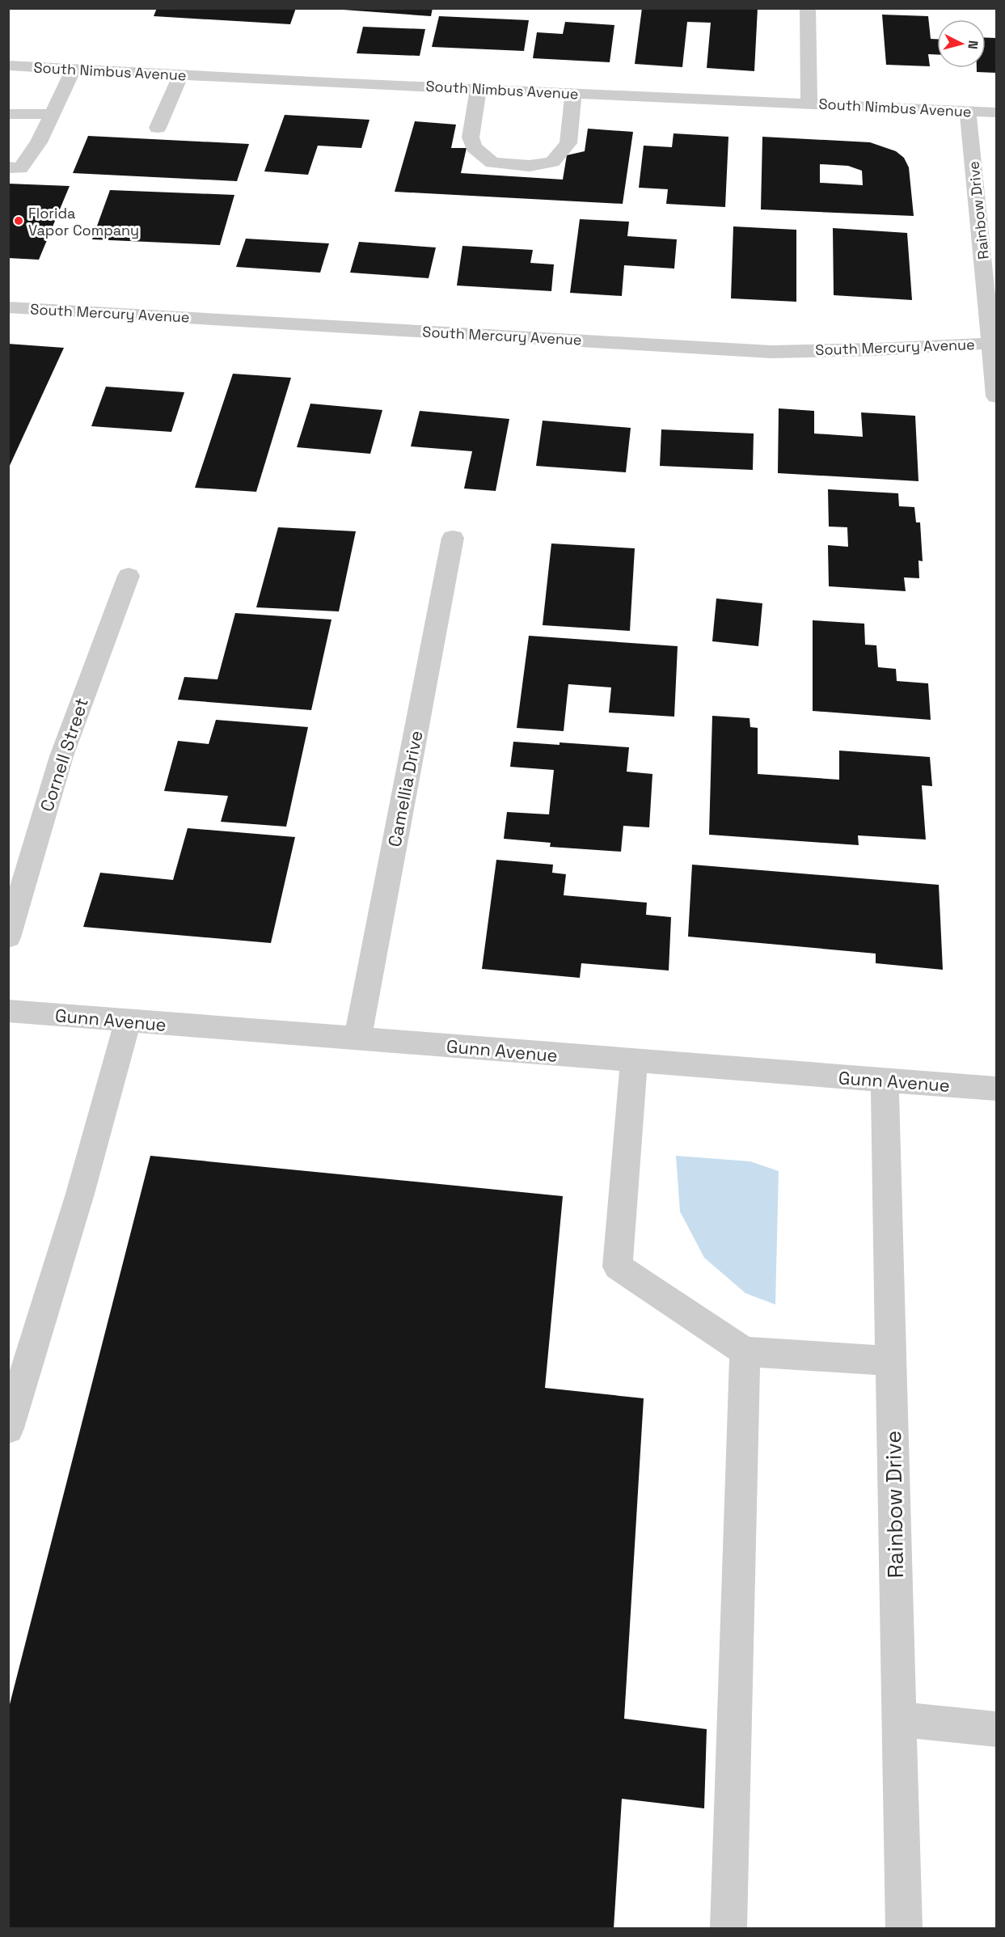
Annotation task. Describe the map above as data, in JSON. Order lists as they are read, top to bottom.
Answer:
{
  "streets": {
    "street": [
      "South Nimbus Avenue",
      "Rainbow Drive",
      "South Mercury Avenue",
      "Cornell Street",
      "Camellia Drive",
      "Gunn Avenue"
    ]
  },
  "crossings": [
    ["South Nimbus Avenue", "Rainbow Drive"],
    ["Rainbow Drive", "South Mercury Avenue"],
    ["Rainbow Drive", "Gunn Avenue"],
    ["Camellia Drive", "Gunn Avenue"]
  ],
  "places": ["Florida Vapor Company"],
  "north": "right"
}
